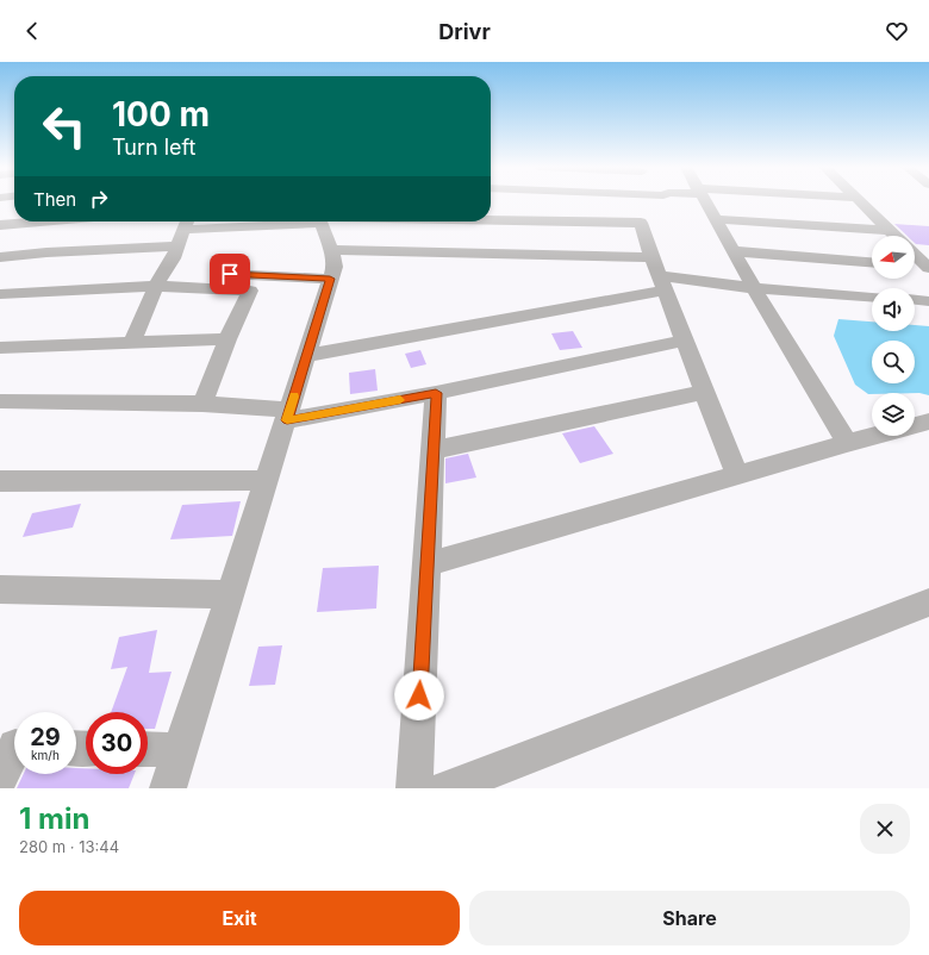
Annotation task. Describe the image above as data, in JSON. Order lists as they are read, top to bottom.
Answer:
{
  "north": "left",
  "page": {
    "header": "Drivr",
    "turn": ["100 m", "Turn left"],
    "then": "Then",
    "speed": "29 km/h",
    "limit": "30",
    "heading": ["1 min", "280 m · 13:44"],
    "buttons": ["Exit", "Share"]
  }
}
